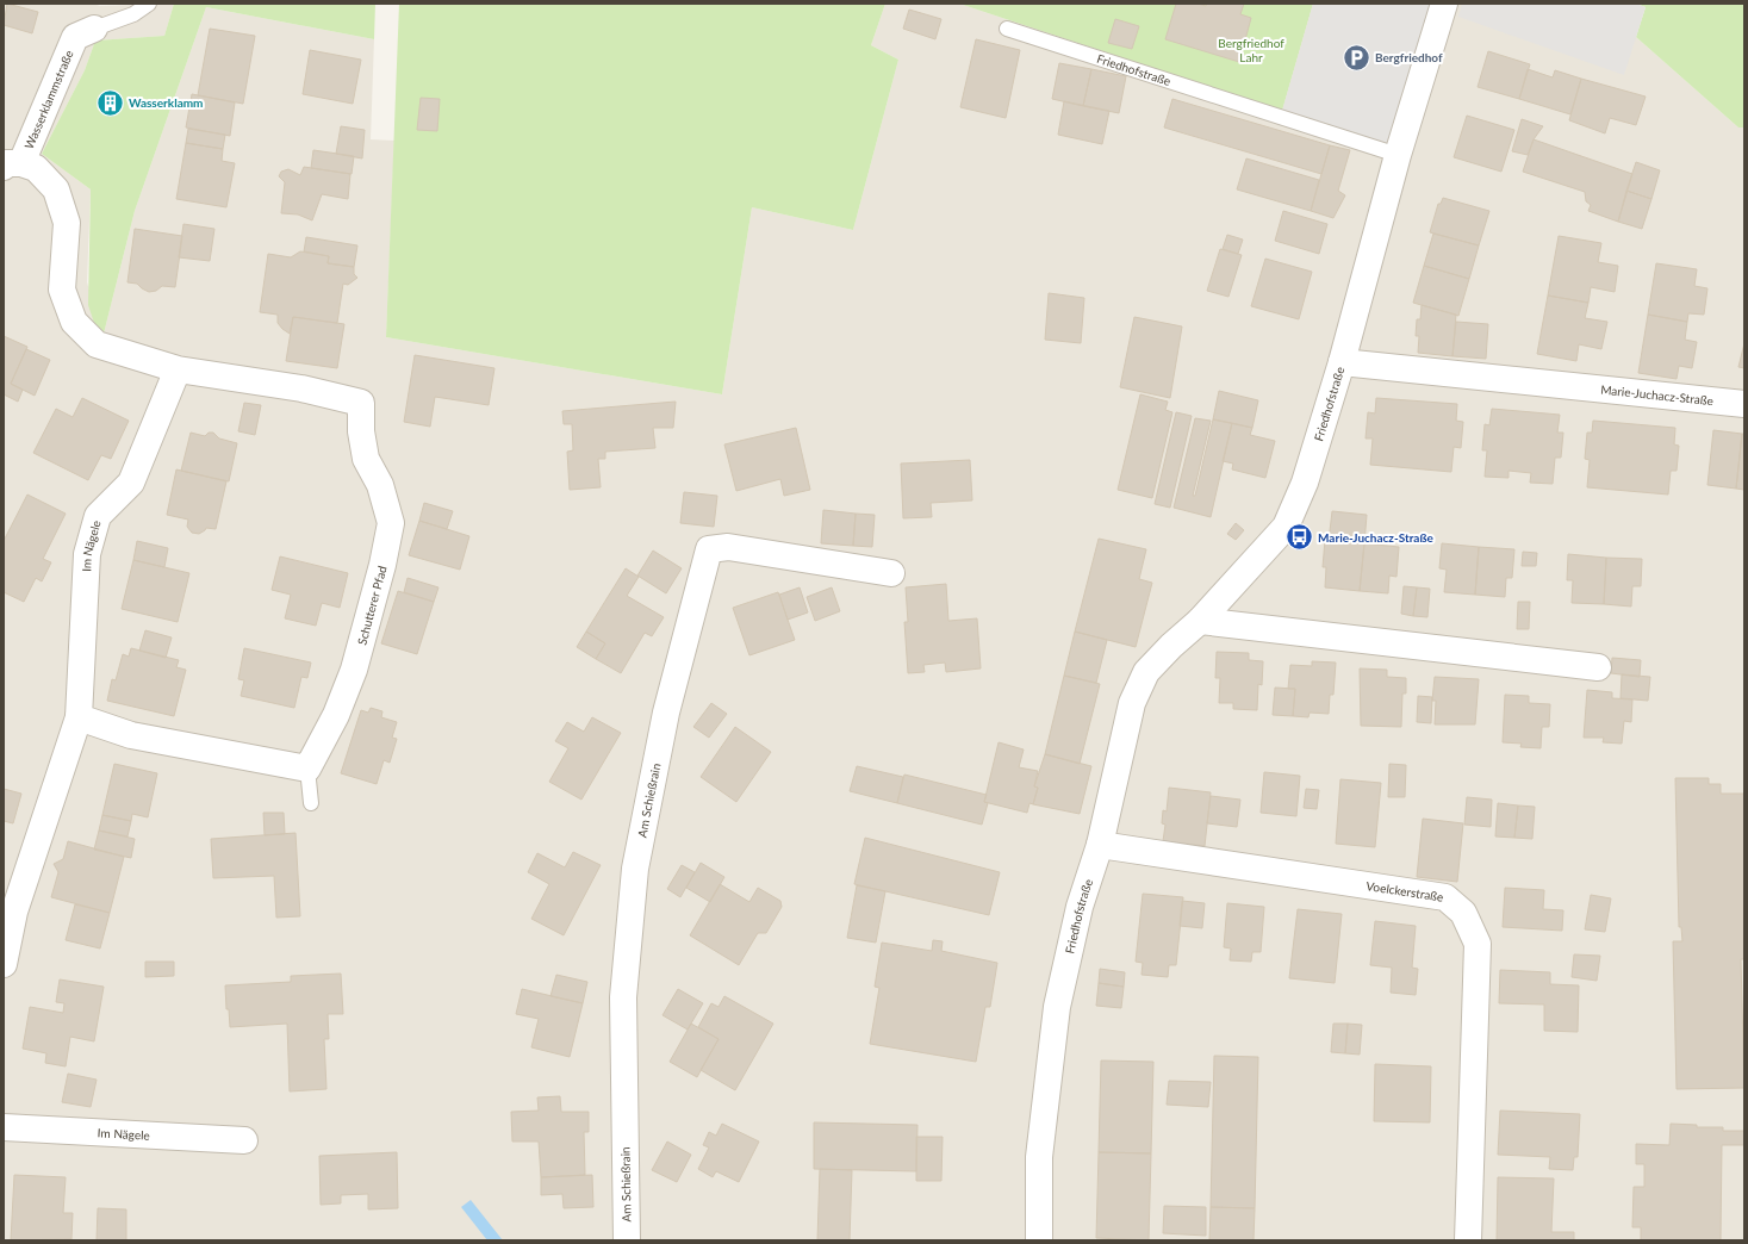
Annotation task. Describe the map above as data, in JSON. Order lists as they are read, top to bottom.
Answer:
{
  "streets": {
    "street": [
      "Friedhofstraße",
      "Wasserklammstraße",
      "Marie-Juchacz-Straße",
      "Im Nägele",
      "Schutterer Pfad",
      "Am Schießrain",
      "Voelckerstraße"
    ]
  },
  "crossings": [
    ["Friedhofstraße", "Marie-Juchacz-Straße"],
    ["Friedhofstraße", "Voelckerstraße"],
    ["Im Nägele", "Schutterer Pfad"]
  ],
  "parks": ["Bergfriedhof Lahr"],
  "places": {
    "parking": ["Bergfriedhof"],
    "building": ["Wasserklamm"],
    "bus stop": ["Marie-Juchacz-Straße"]
  }
}
